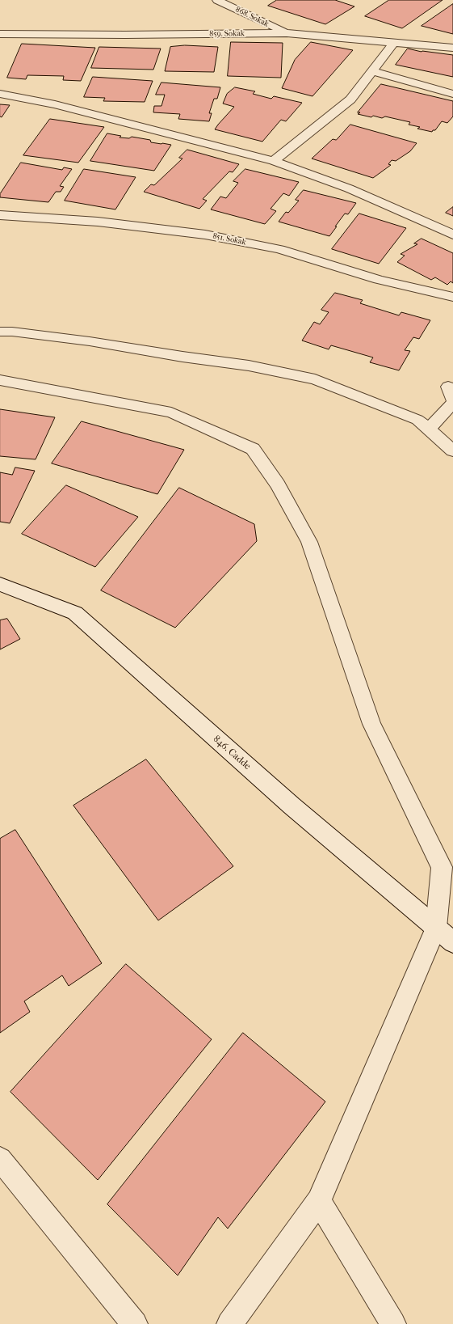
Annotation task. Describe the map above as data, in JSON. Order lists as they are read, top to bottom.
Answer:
{
  "streets": {
    "street": [
      "868. Sokak",
      "859. Sokak",
      "851. Sokak",
      "846. Cadde"
    ]
  },
  "crossings": [
    ["868. Sokak", "859. Sokak"]
  ]
}
